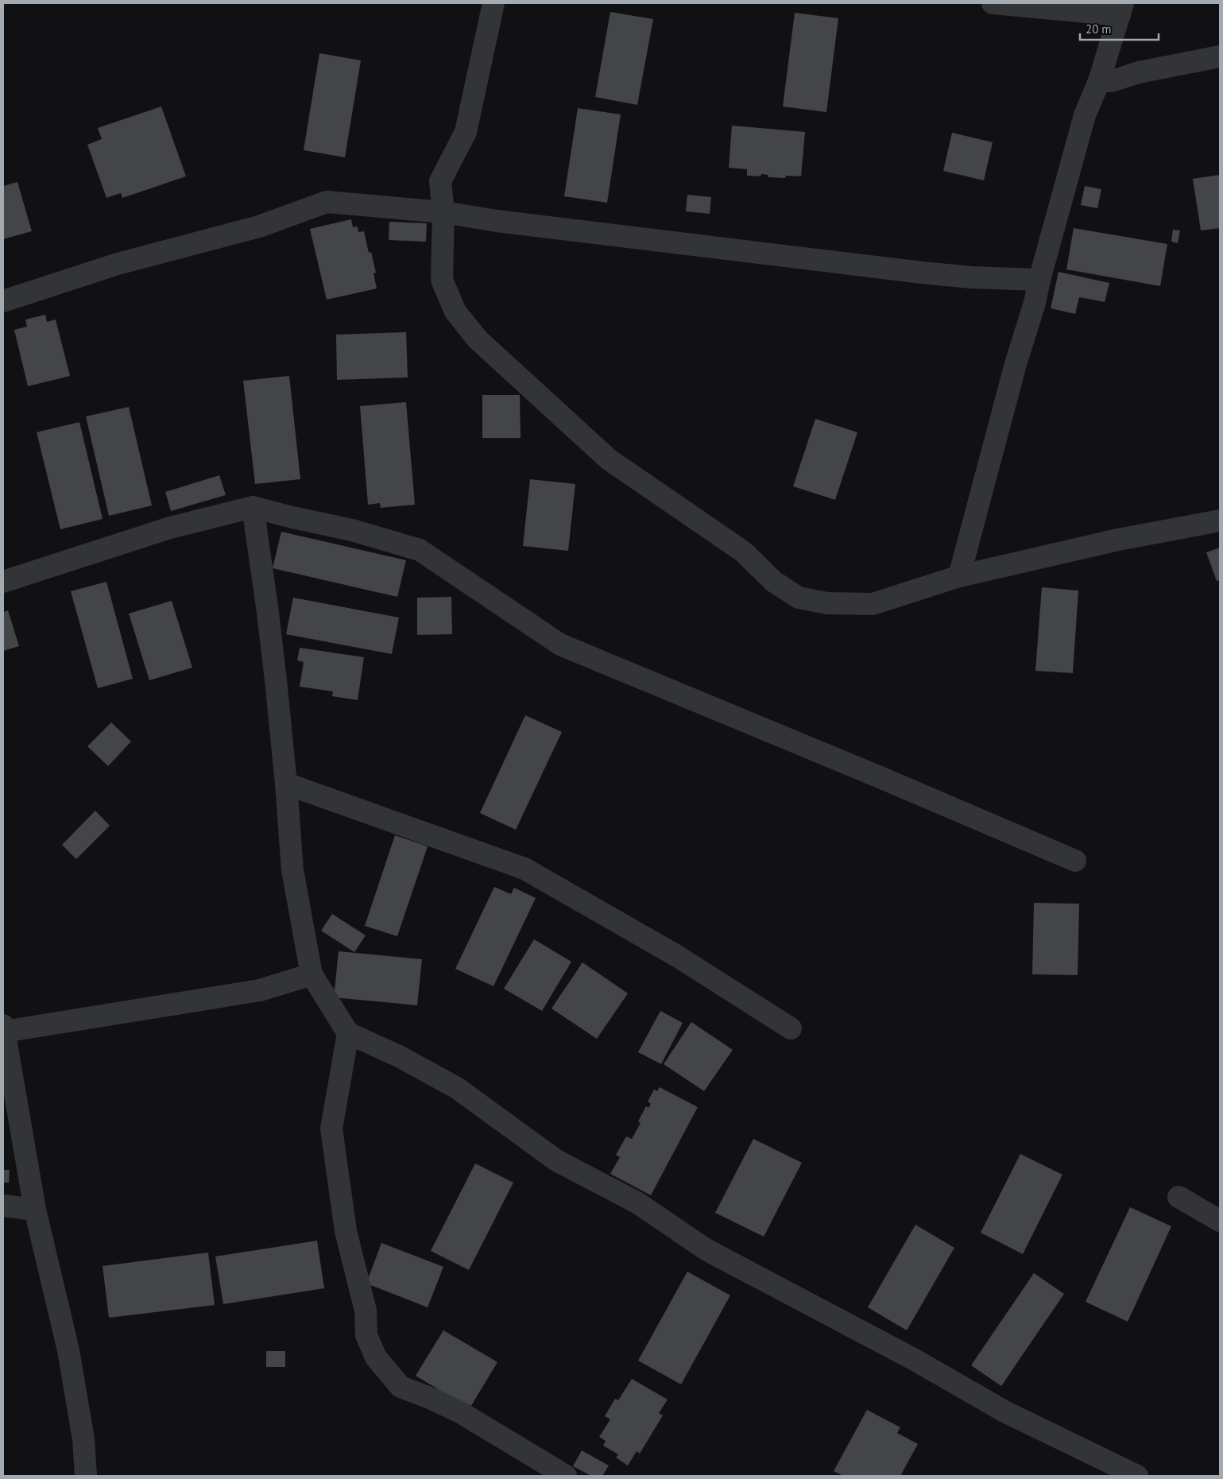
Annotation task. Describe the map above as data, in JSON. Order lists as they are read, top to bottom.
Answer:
{
  "scale_bar": "20 m"
}
